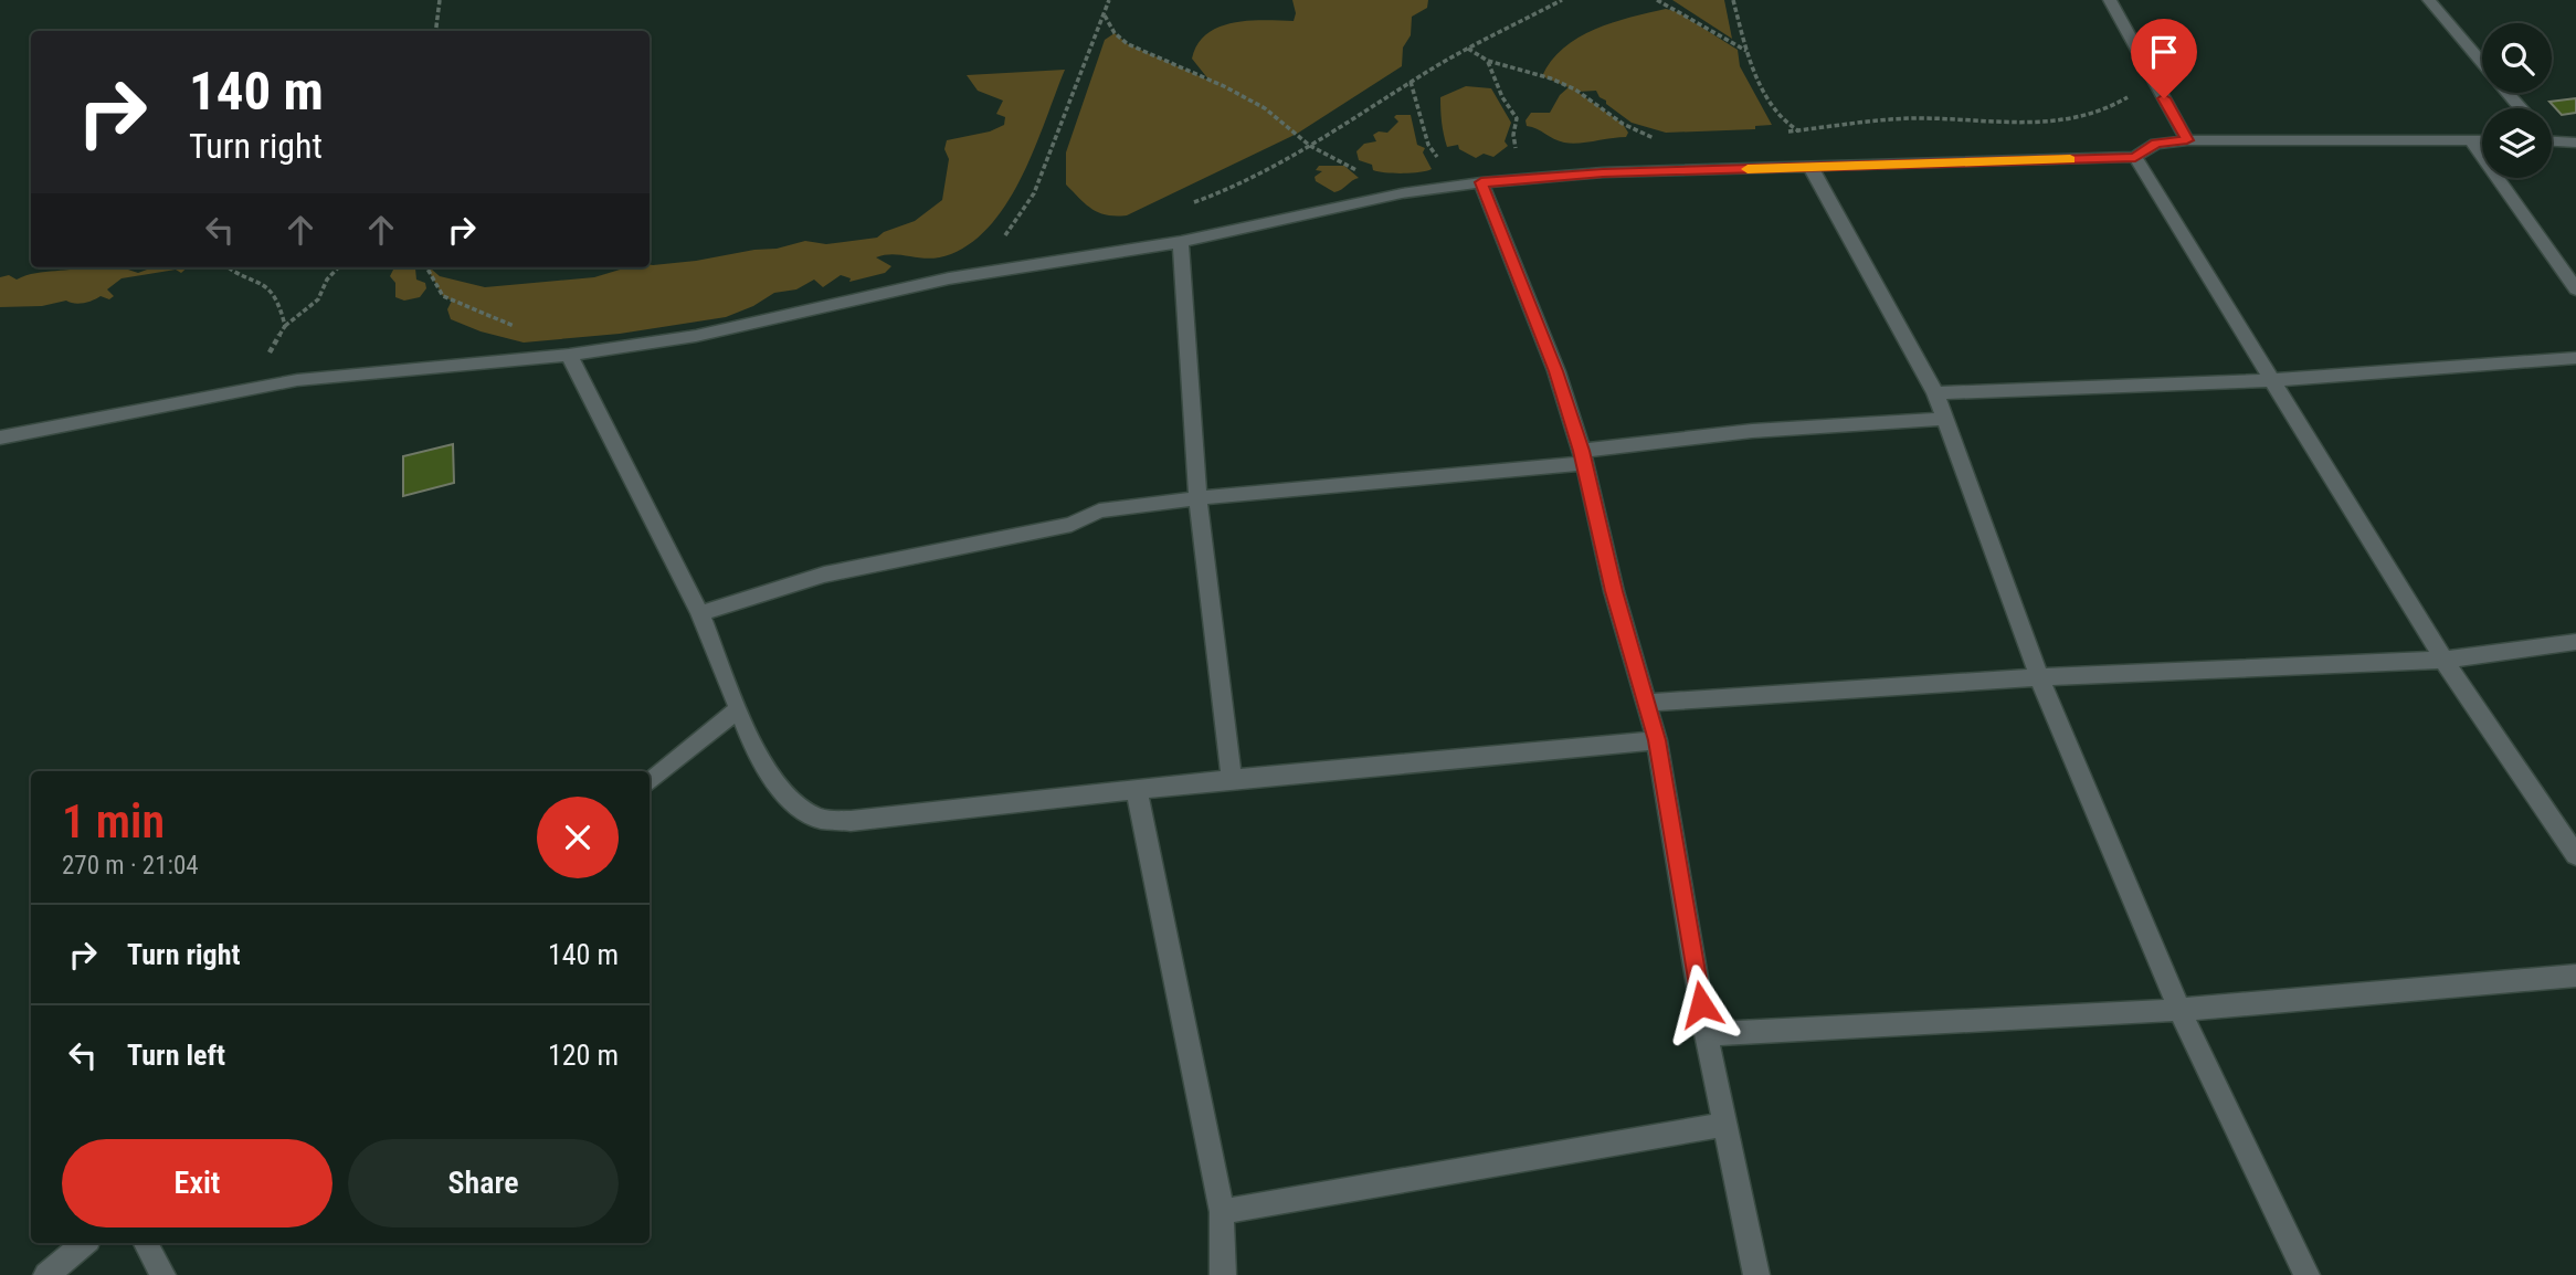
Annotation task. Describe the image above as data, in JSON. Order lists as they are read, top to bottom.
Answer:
{
  "page": {
    "turn": ["140 m", "Turn right"],
    "heading": ["1 min", "270 m · 21:04"],
    "list": [
      {
        "name": "Turn right",
        "value": "140 m"
      },
      {
        "name": "Turn left",
        "value": "120 m"
      }
    ],
    "buttons": ["Exit", "Share"]
  }
}
